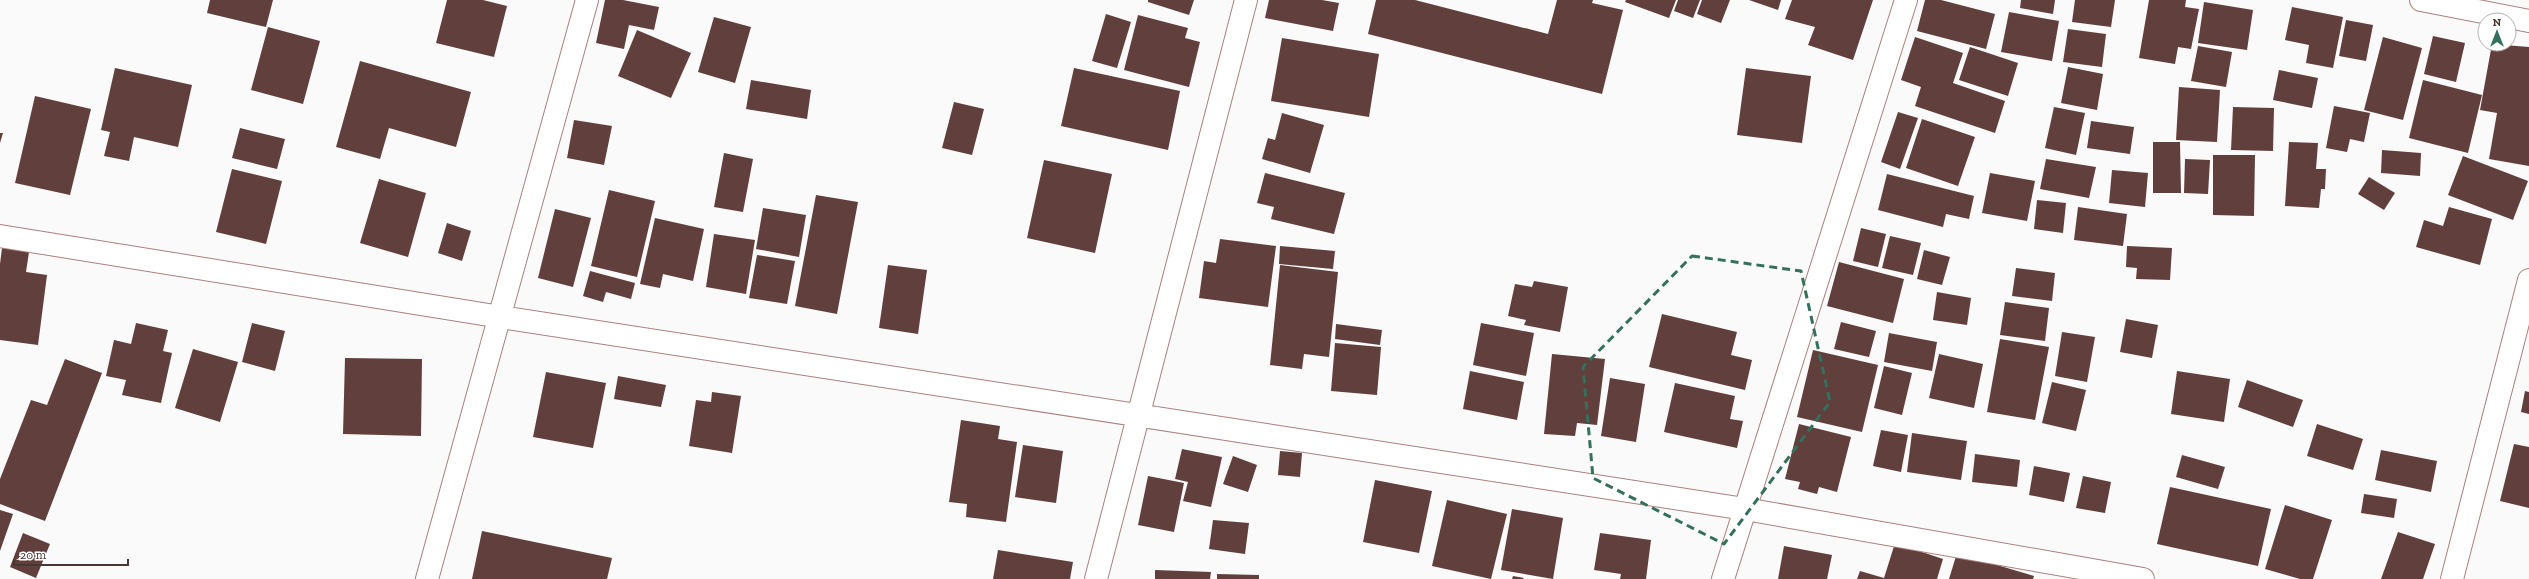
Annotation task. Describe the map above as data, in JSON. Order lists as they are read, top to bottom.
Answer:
{
  "scale_bar": "20 m",
  "north": "top"
}
